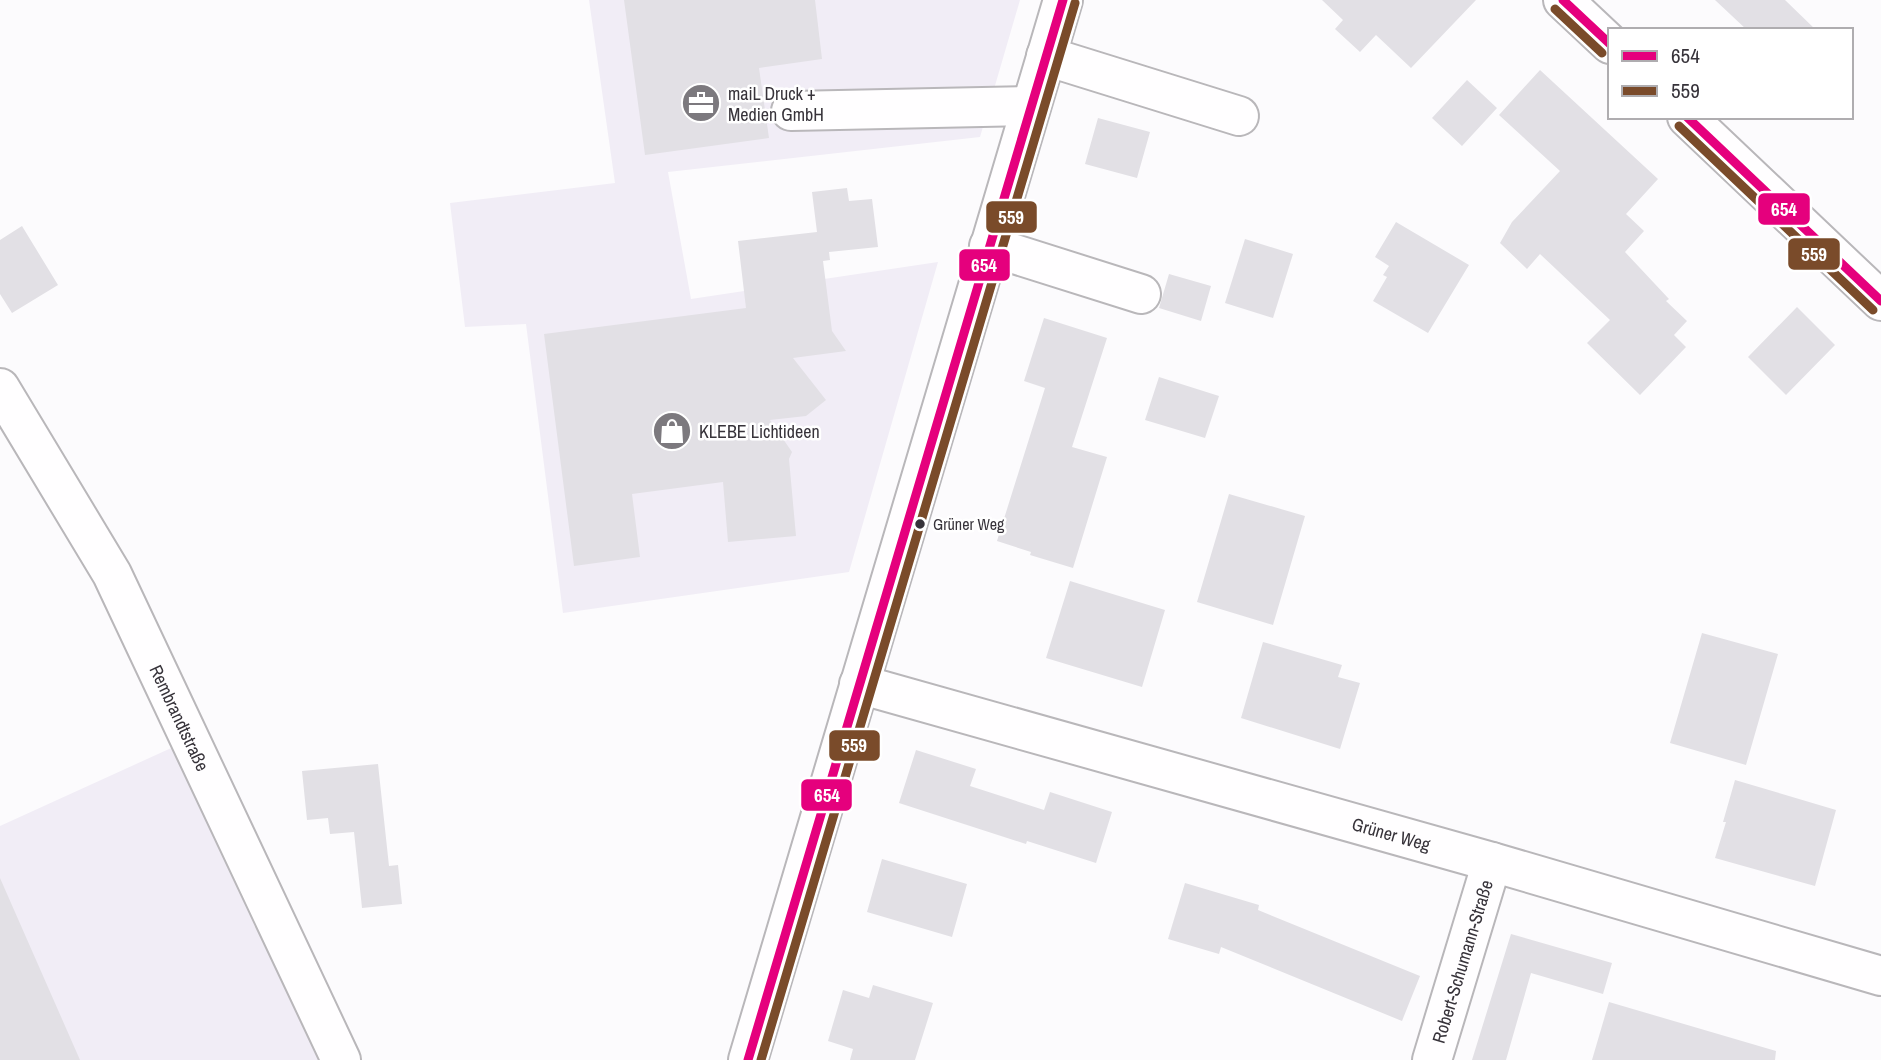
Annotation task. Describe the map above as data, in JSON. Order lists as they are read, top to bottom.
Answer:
{
  "streets": {
    "street": ["Rembrandtstraße", "Grüner Weg", "Robert-Schumann-Straße"]
  },
  "crossings": [
    ["Grüner Weg", "Robert-Schumann-Straße"]
  ],
  "places": {
    "office": ["maiL Druck + Medien GmbH"],
    "shop": ["KLEBE Lichtideen"],
    "other": ["Grüner Weg"]
  },
  "lines": ["transit line 654", "transit line 559"],
  "legend": ["654", "559"]
}
